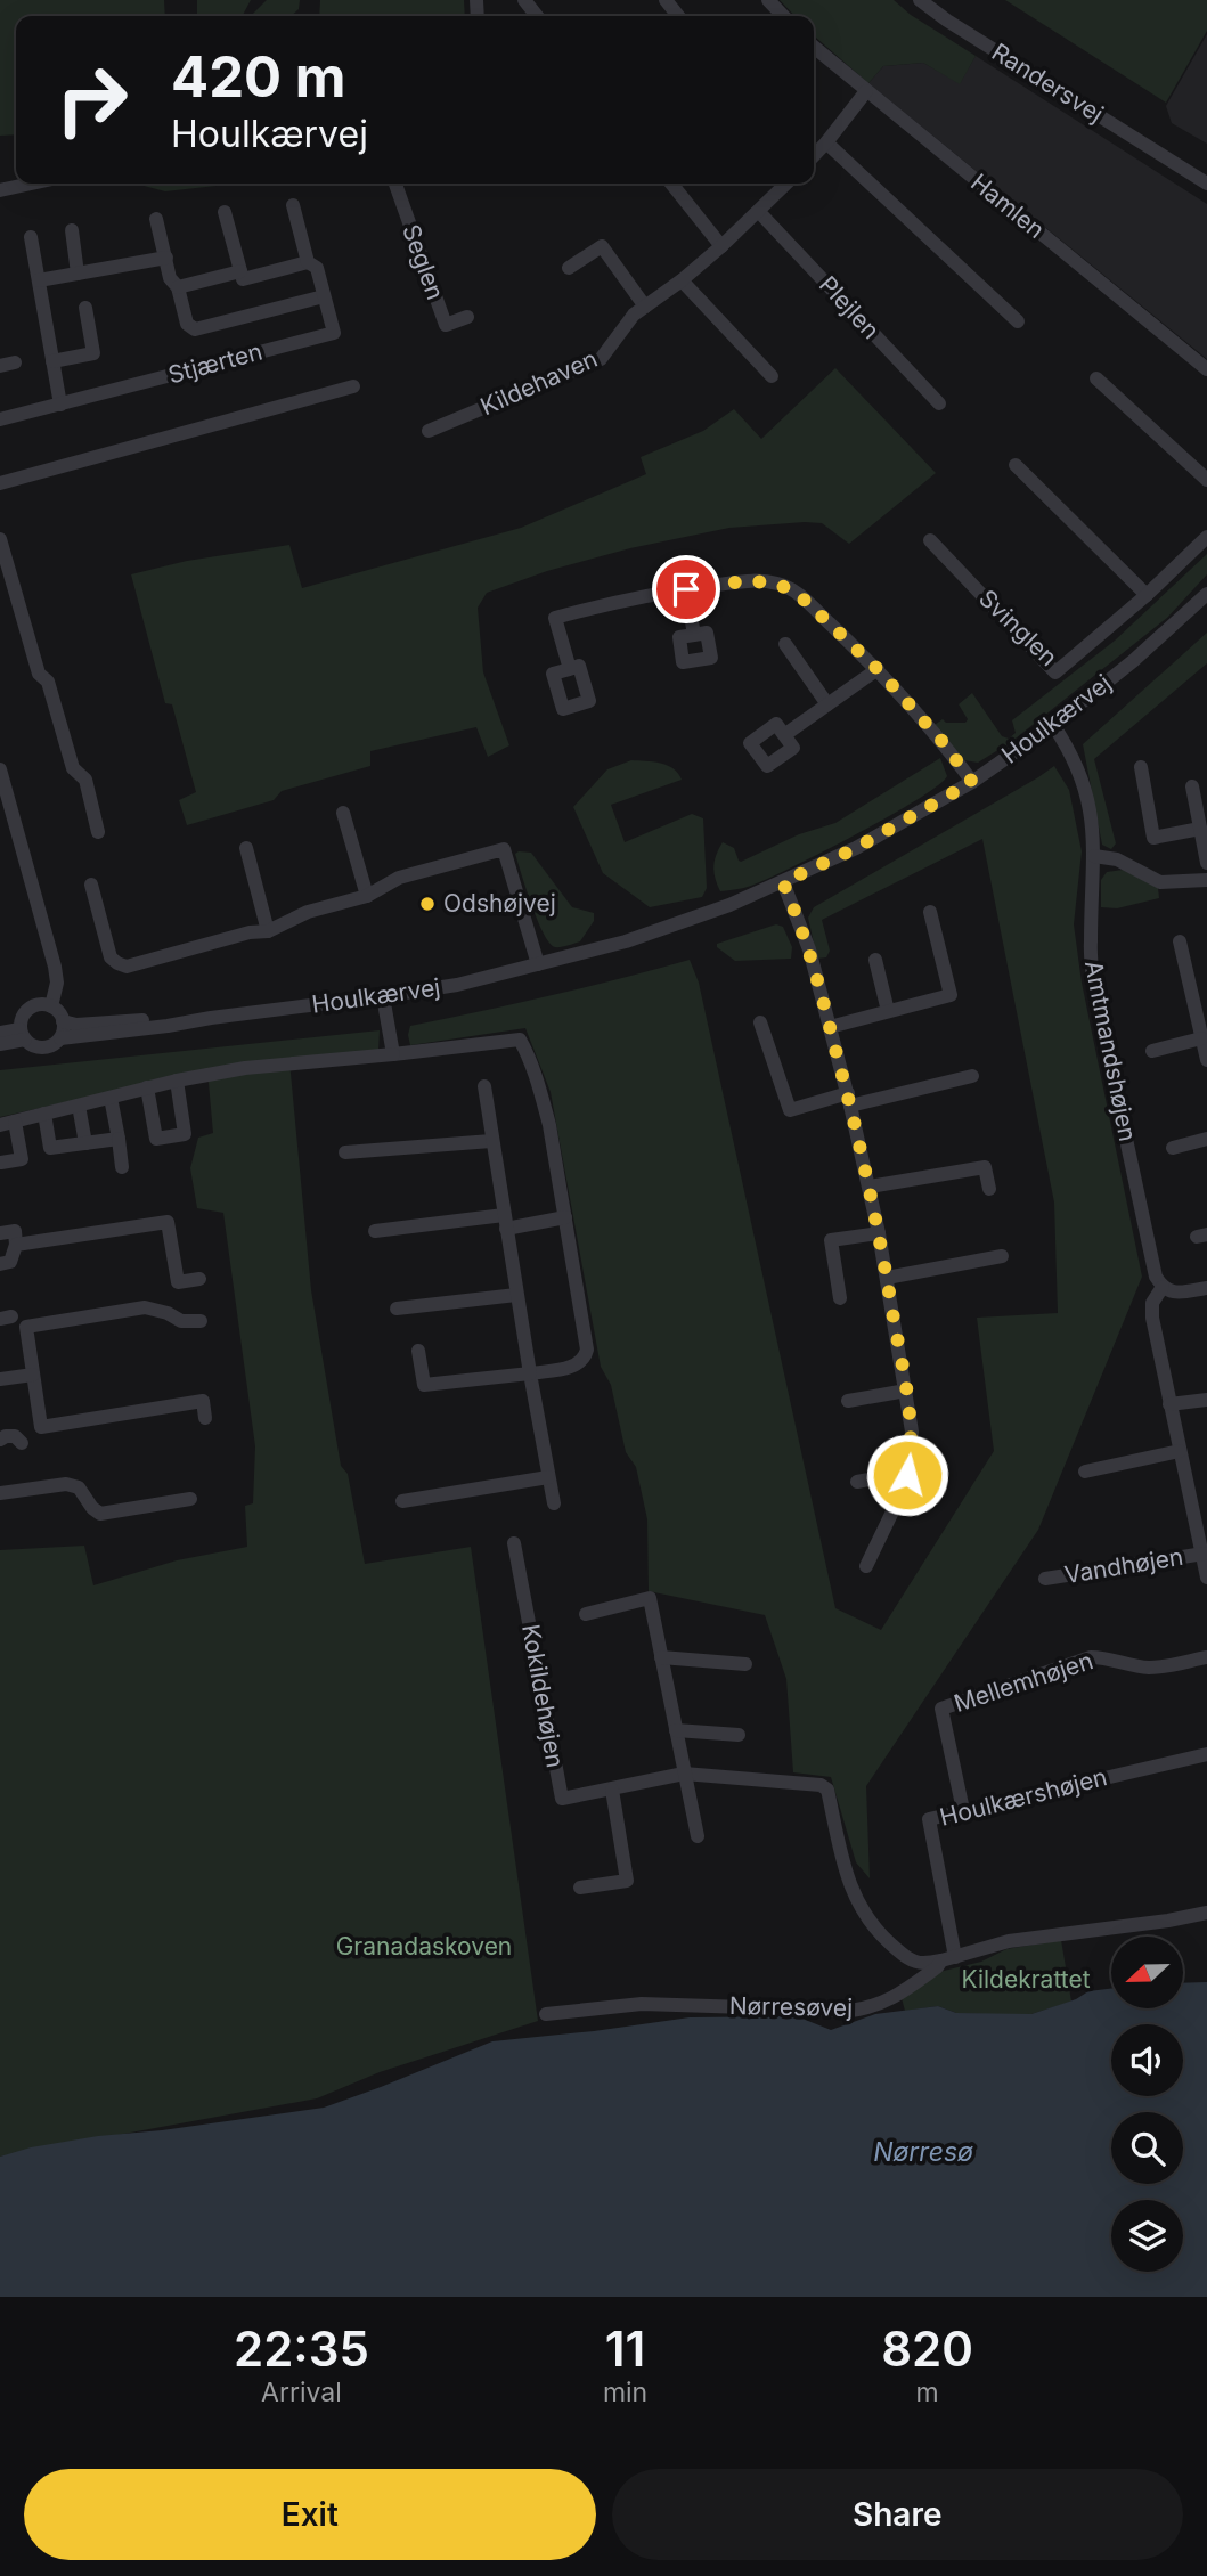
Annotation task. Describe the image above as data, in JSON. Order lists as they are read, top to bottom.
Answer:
{
  "streets": {
    "street": [
      "Randersvej",
      "Hamlen",
      "Seglen",
      "Plejlen",
      "Stjærten",
      "Kildehaven",
      "Svinglen",
      "Houlkærvej",
      "Amtmandshøjen",
      "Vandhøjen",
      "Mellemhøjen",
      "Kokildehøjen",
      "Houlkærshøjen",
      "Nørresøvej"
    ]
  },
  "crossings": [
    ["Houlkærvej", "Amtmandshøjen"],
    ["Mellemhøjen", "Houlkærshøjen"],
    ["Kokildehøjen", "Houlkærshøjen"],
    ["Kokildehøjen", "Nørresøvej"],
    ["Houlkærshøjen", "Nørresøvej"]
  ],
  "water": ["Nørresø"],
  "parks": ["Granadaskoven", "Kildekrattet"],
  "places": ["Odshøjvej"],
  "north": "left",
  "page": {
    "turn": ["420 m", "Houlkærvej"],
    "eta": [
      "22:35",
      "Arrival",
      "11",
      "min",
      "820",
      "m"
    ],
    "buttons": ["Exit", "Share"]
  }
}
